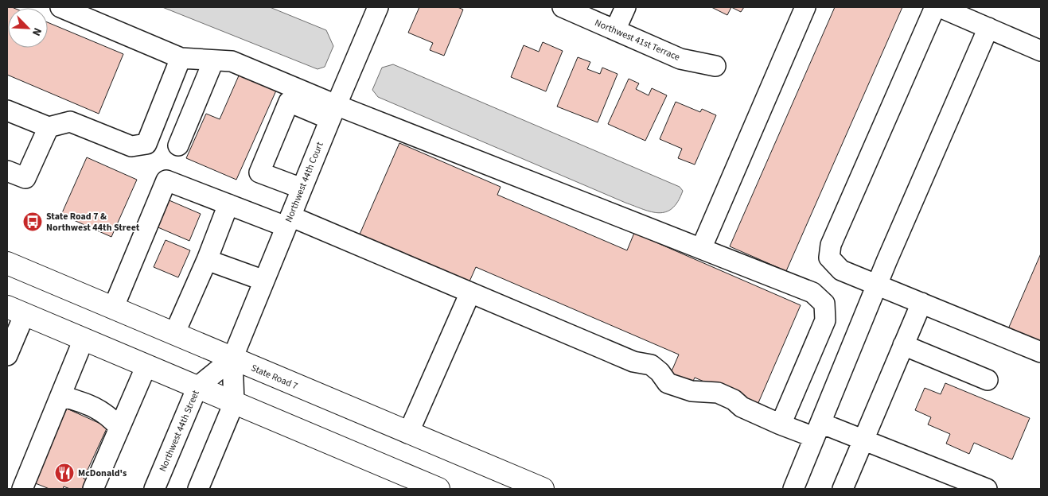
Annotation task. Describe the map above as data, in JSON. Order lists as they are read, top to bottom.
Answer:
{
  "streets": {
    "main road": ["State Road 7"],
    "street": ["Northwest 41st Terrace", "Northwest 44th Court", "Northwest 44th Street"]
  },
  "crossings": [
    ["Northwest 44th Court", "State Road 7"],
    ["Northwest 44th Court", "Northwest 44th Street"],
    ["State Road 7", "Northwest 44th Street"]
  ],
  "places": {
    "bus stop": ["State Road 7 & Northwest 44th Street"],
    "restaurant": ["McDonald's"]
  },
  "north": "bottom right"
}
